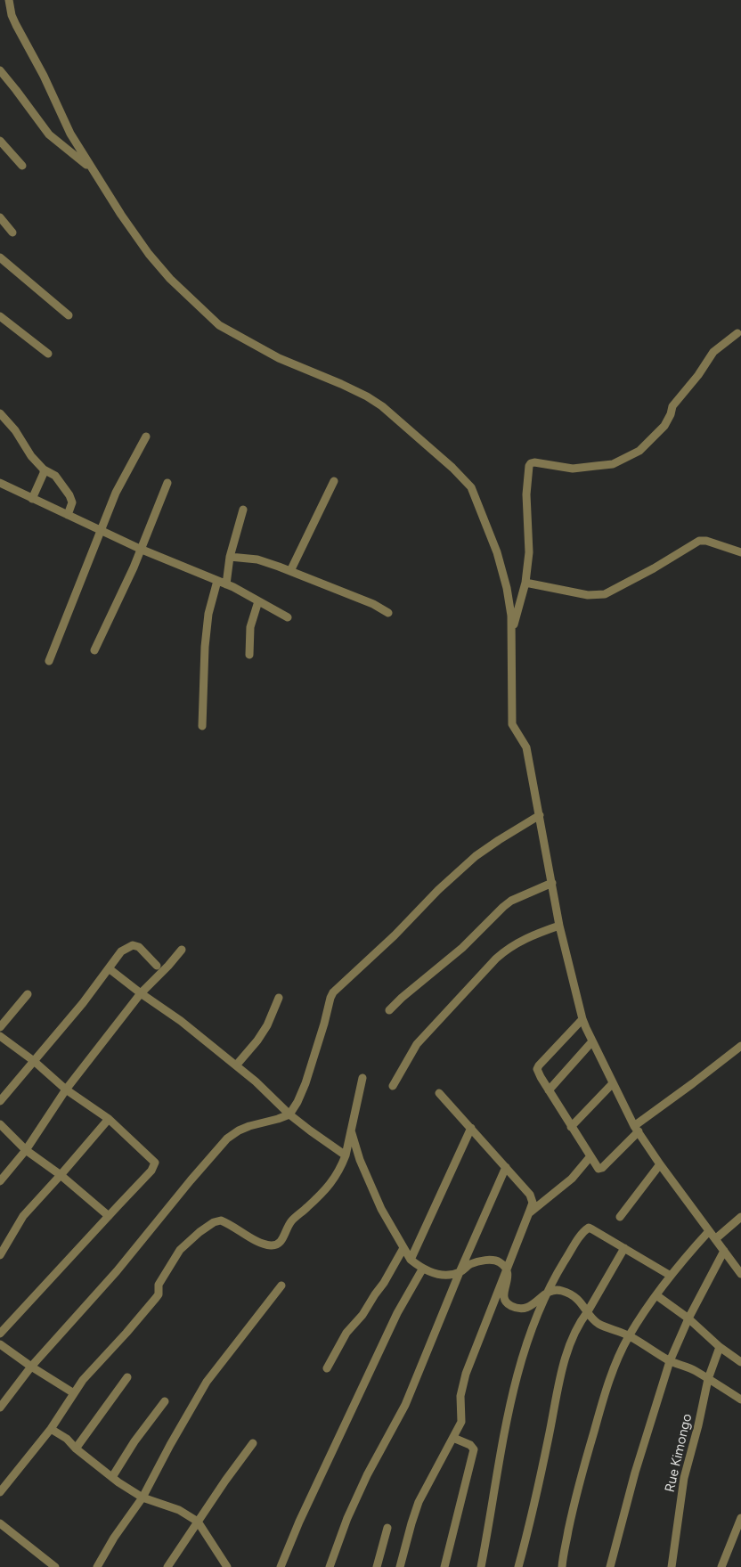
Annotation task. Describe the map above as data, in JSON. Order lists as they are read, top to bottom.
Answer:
{
  "streets": {
    "street": ["Rue Kimongo"]
  }
}
